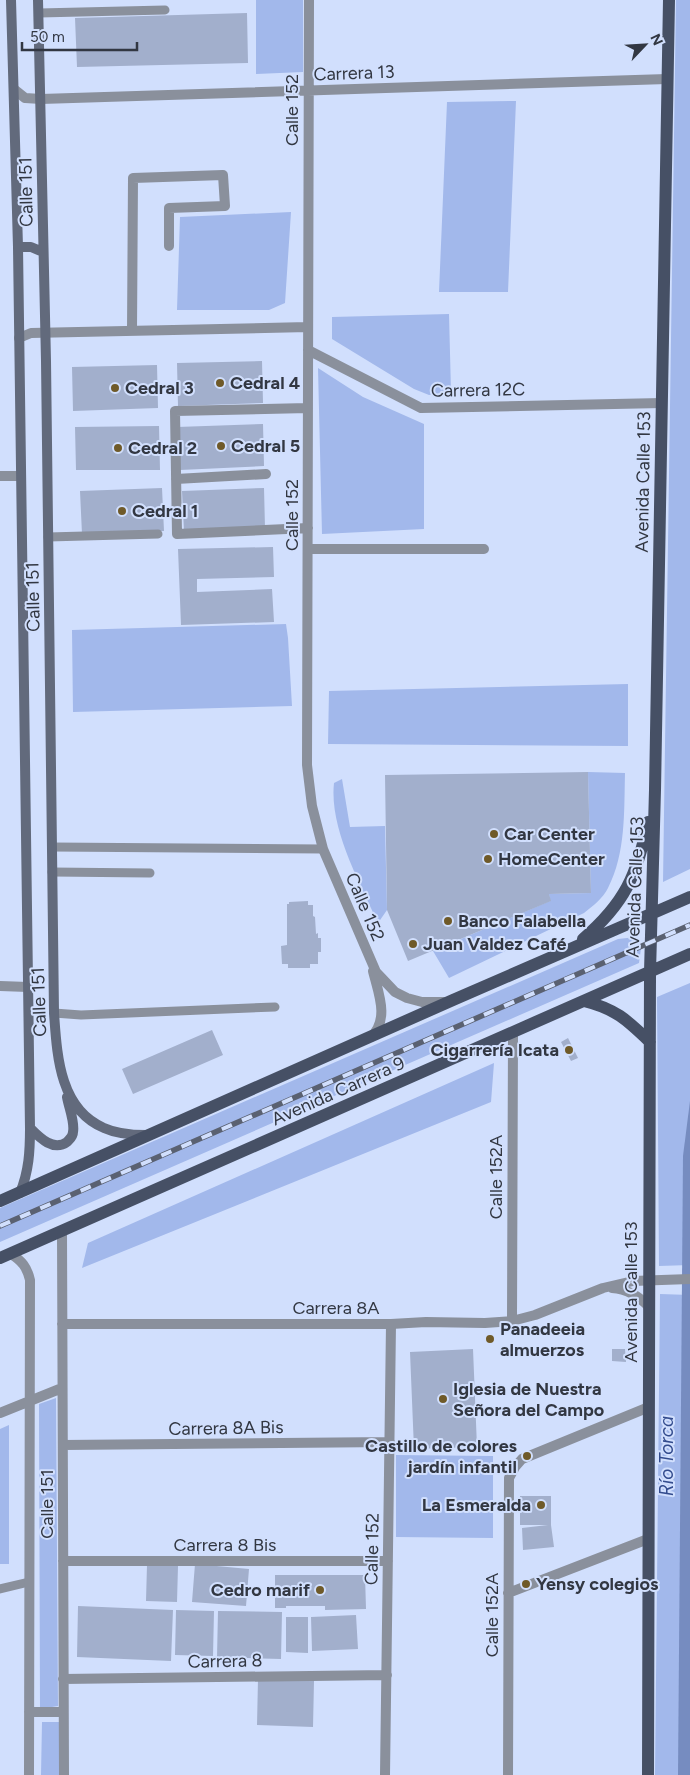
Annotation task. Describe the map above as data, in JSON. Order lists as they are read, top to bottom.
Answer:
{
  "streets": {
    "main road": ["Avenida Calle 153", "Avenida Carrera 9"],
    "street": [
      "Carrera 13",
      "Calle 152",
      "Calle 151",
      "Carrera 12C",
      "Calle 152A",
      "Carrera 8A",
      "Carrera 8A Bis",
      "Carrera 8 Bis",
      "Carrera 8"
    ]
  },
  "crossings": [
    ["Carrera 13", "Calle 152"],
    ["Carrera 13", "Calle 151"],
    ["Carrera 13", "Avenida Calle 153"],
    ["Calle 152", "Carrera 12C"],
    ["Calle 152", "Avenida Carrera 9"],
    ["Calle 152", "Carrera 8A"],
    ["Calle 152", "Carrera 8A Bis"],
    ["Calle 152", "Carrera 8 Bis"],
    ["Calle 152", "Carrera 8"],
    ["Calle 151", "Avenida Carrera 9"],
    ["Calle 151", "Carrera 8A"],
    ["Calle 151", "Carrera 8A Bis"],
    ["Calle 151", "Carrera 8 Bis"],
    ["Calle 151", "Carrera 8"],
    ["Carrera 12C", "Avenida Calle 153"],
    ["Avenida Calle 153", "Avenida Carrera 9"],
    ["Avenida Calle 153", "Calle 152A"],
    ["Avenida Calle 153", "Carrera 8A"],
    ["Avenida Carrera 9", "Calle 152A"],
    ["Calle 152A", "Carrera 8A"]
  ],
  "water": ["Río Torca"],
  "places": [
    "Cedral 4",
    "Cedral 3",
    "Cedral 5",
    "Cedral 2",
    "Cedral 1",
    "Car Center",
    "HomeCenter",
    "Banco Falabella",
    "Juan Valdez Café",
    "Cigarrería Icata",
    "Panadeeia almuerzos",
    "Iglesia de Nuestra Señora del Campo",
    "Castillo de colores jardín infantil",
    "La Esmeralda",
    "Yensy colegios",
    "Cedro marif"
  ],
  "scale_bar": "50 m",
  "north": "top right"
}
